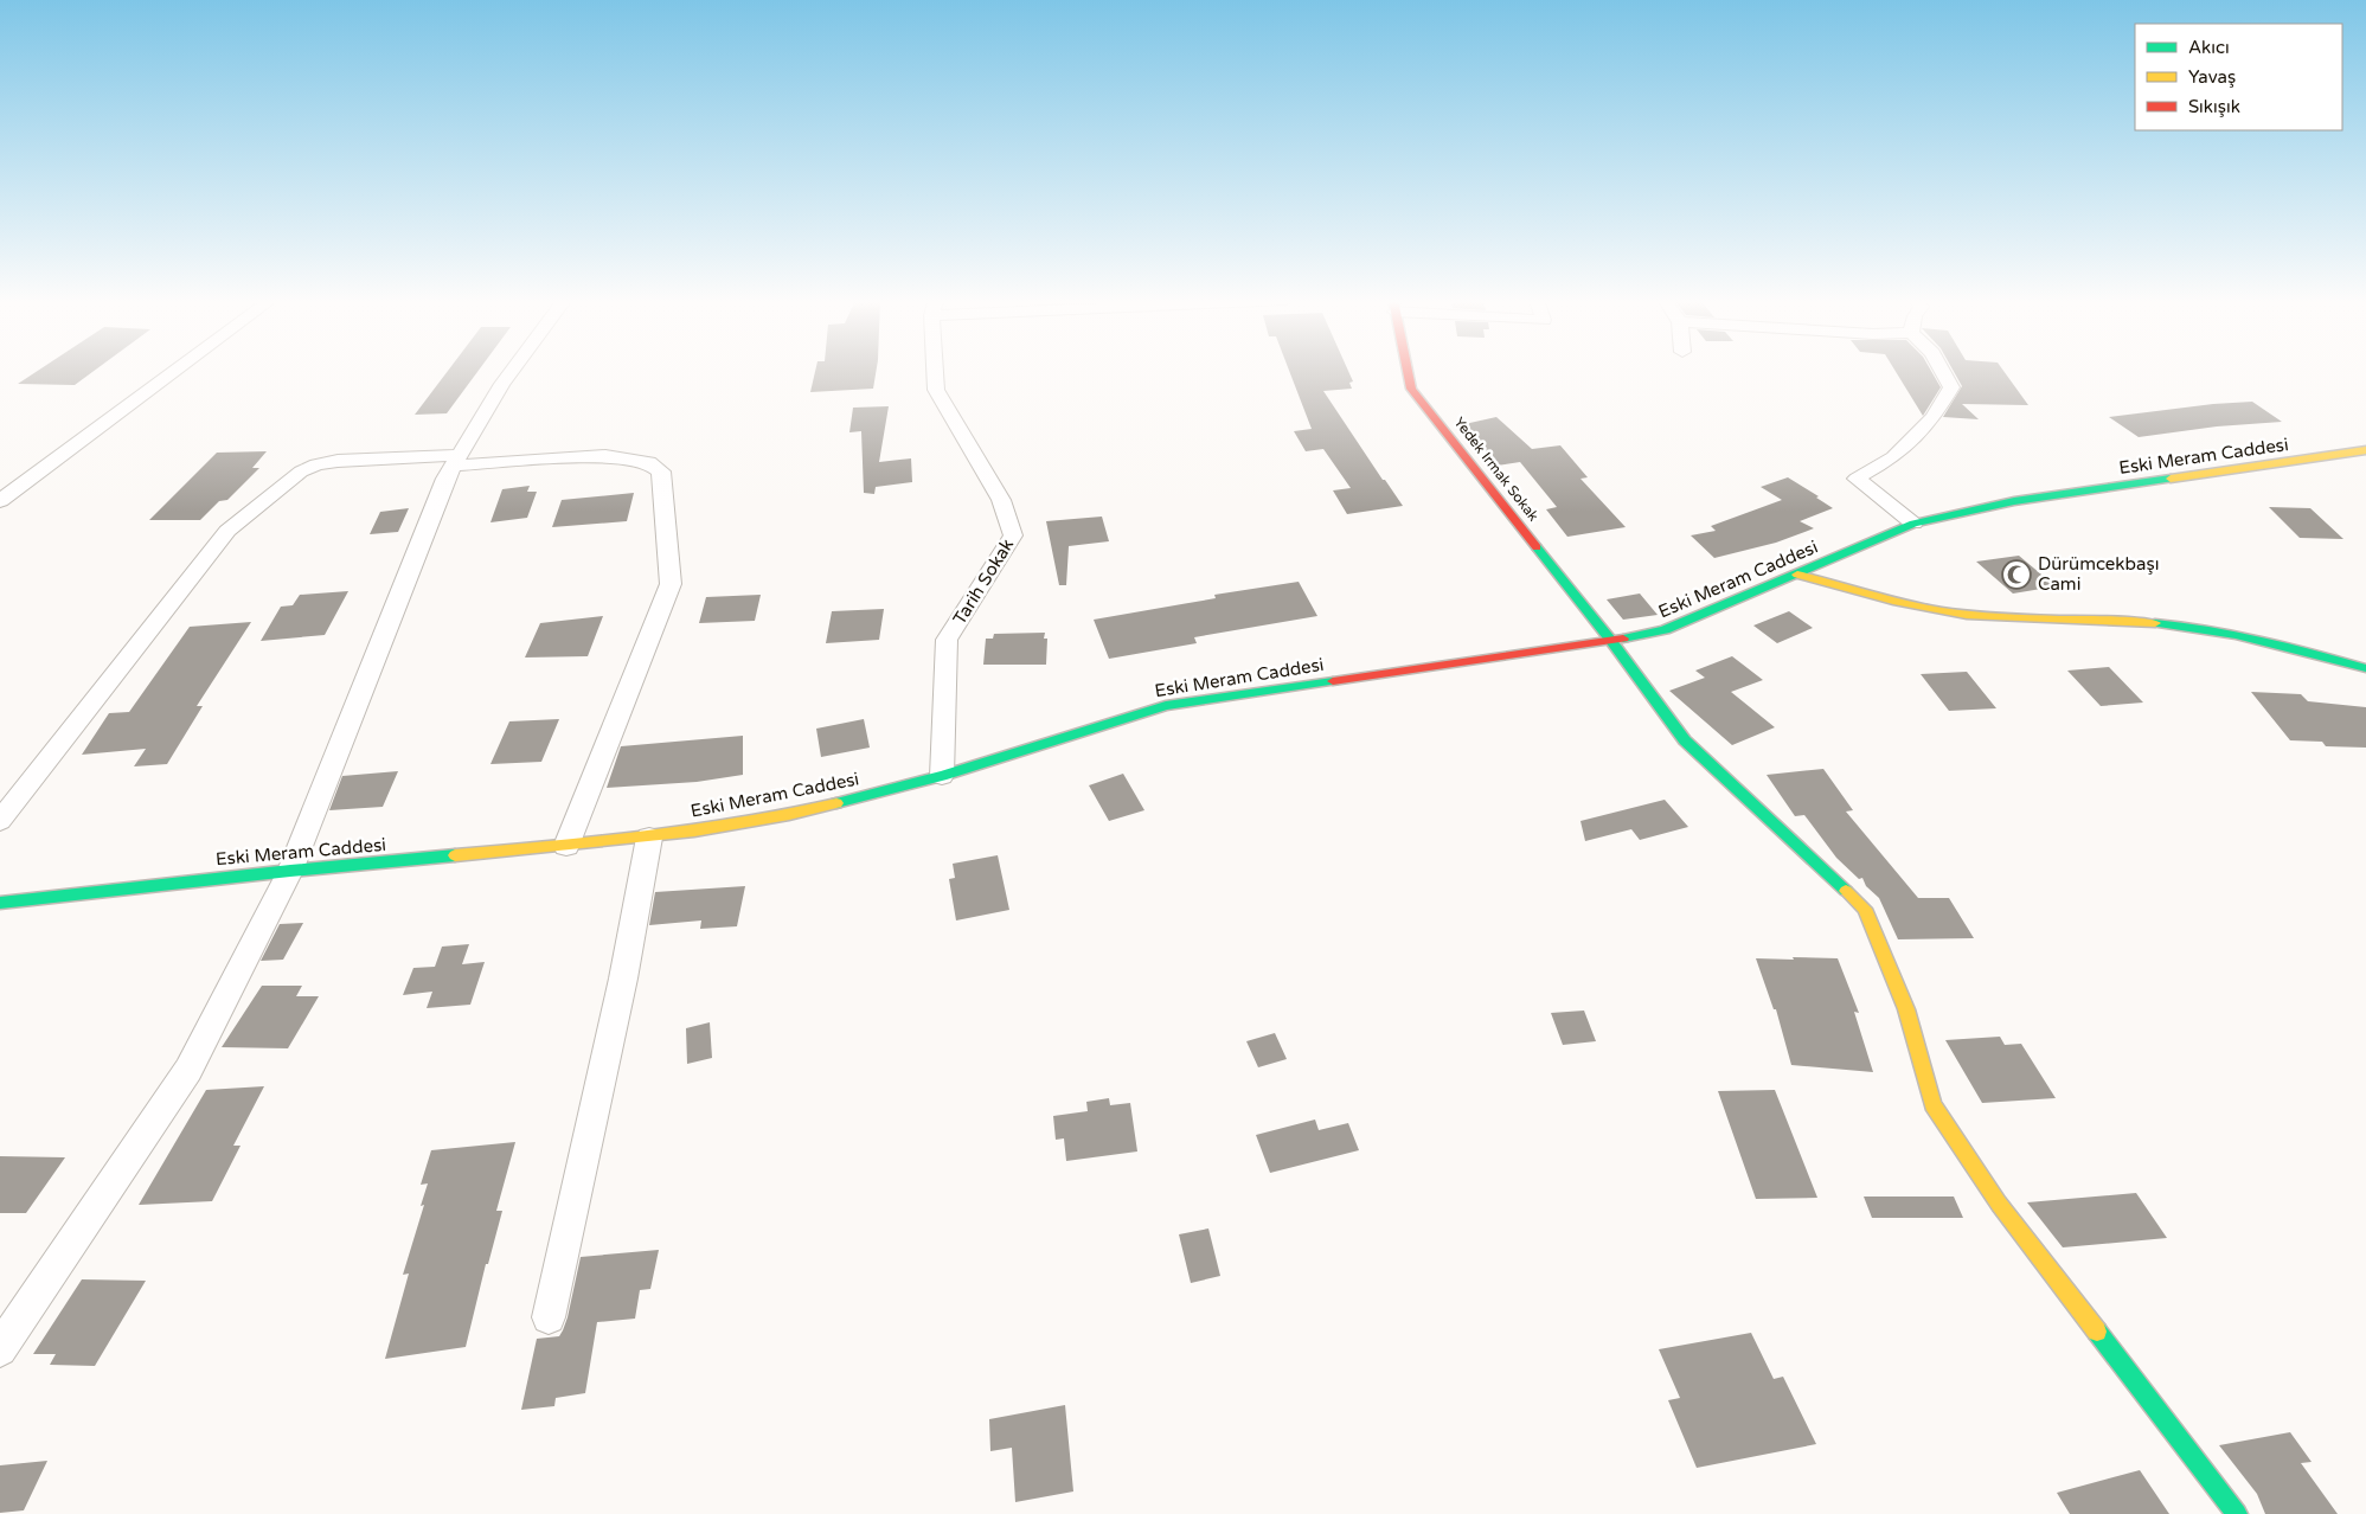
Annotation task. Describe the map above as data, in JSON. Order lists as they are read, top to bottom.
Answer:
{
  "streets": {
    "street": ["Eski Meram Caddesi", "Yedek Irmak Sokak", "Tarih Sokak"]
  },
  "crossings": [
    ["Eski Meram Caddesi", "Yedek Irmak Sokak"],
    ["Eski Meram Caddesi", "Tarih Sokak"]
  ],
  "places": {
    "mosque": ["Dürümcekbaşı Cami"]
  },
  "legend": ["Akıcı", "Yavaş", "Sıkışık"]
}
